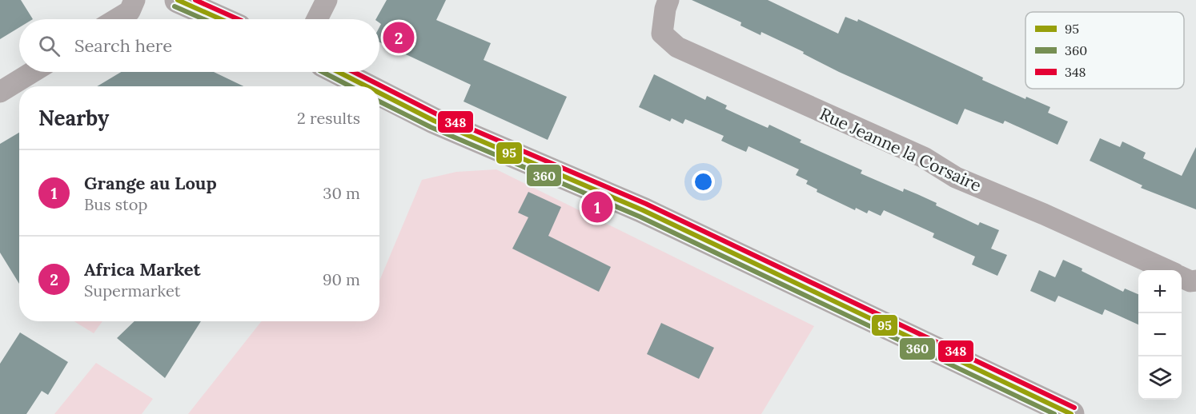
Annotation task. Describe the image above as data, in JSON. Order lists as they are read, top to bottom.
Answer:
{
  "streets": {
    "street": ["Rue Jeanne la Corsaire"]
  },
  "lines": ["transit line 95", "transit line 348", "transit line 360"],
  "legend": ["95", "360", "348"],
  "page": {
    "search": "Search here",
    "pins": ["2", "1"],
    "heading": ["Nearby", "2 results"],
    "list": [
      {
        "mark": "1",
        "name": "Grange au Loup",
        "note": "Bus stop",
        "value": "30 m"
      },
      {
        "mark": "2",
        "name": "Africa Market",
        "note": "Supermarket",
        "value": "90 m"
      }
    ],
    "map_buttons": ["+", "−"]
  }
}
